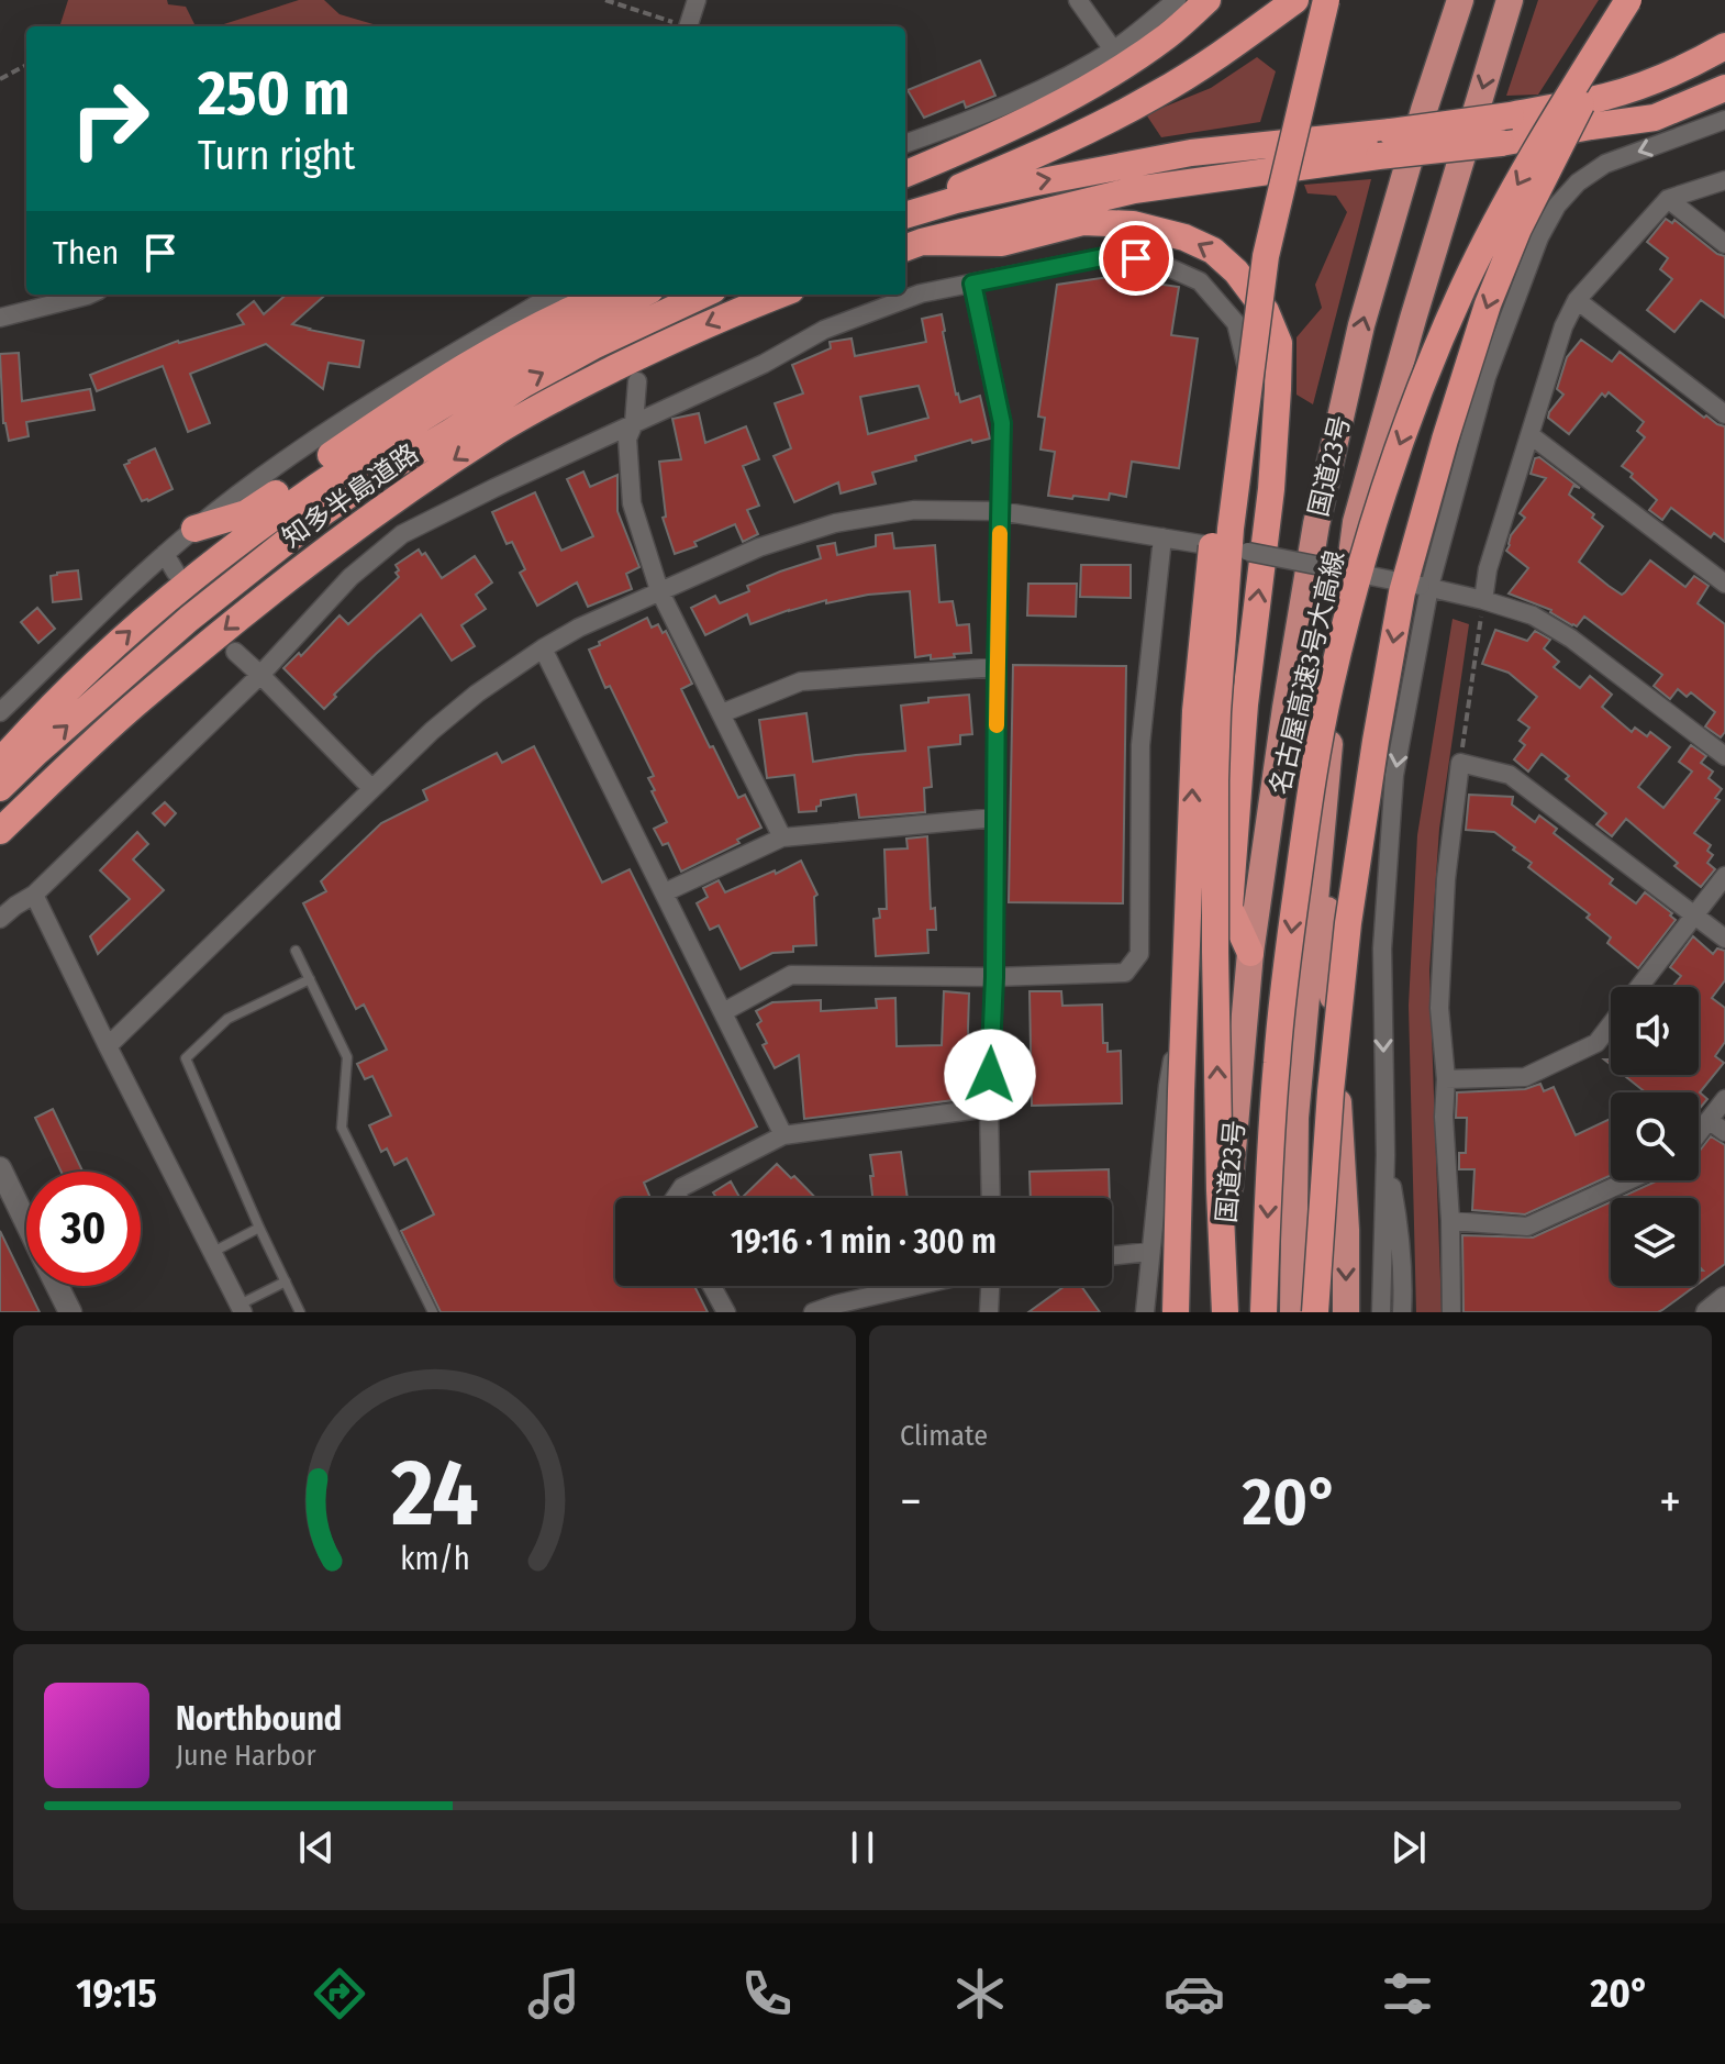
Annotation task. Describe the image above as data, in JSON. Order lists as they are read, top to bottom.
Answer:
{
  "streets": {
    "highway": ["国道23号", "知多半島道路", "名古屋高速3号大高線"]
  },
  "page": {
    "turn": ["250 m", "Turn right"],
    "then": "Then",
    "limit": "30",
    "trip": "19:16 · 1 min · 300 m",
    "tile": "Climate",
    "heat": ["−", "20°", "+"],
    "song": ["Northbound", "June Harbor"],
    "tabs": ["19:15", "20°"],
    "gauge": ["24", "km/h"]
  }
}
